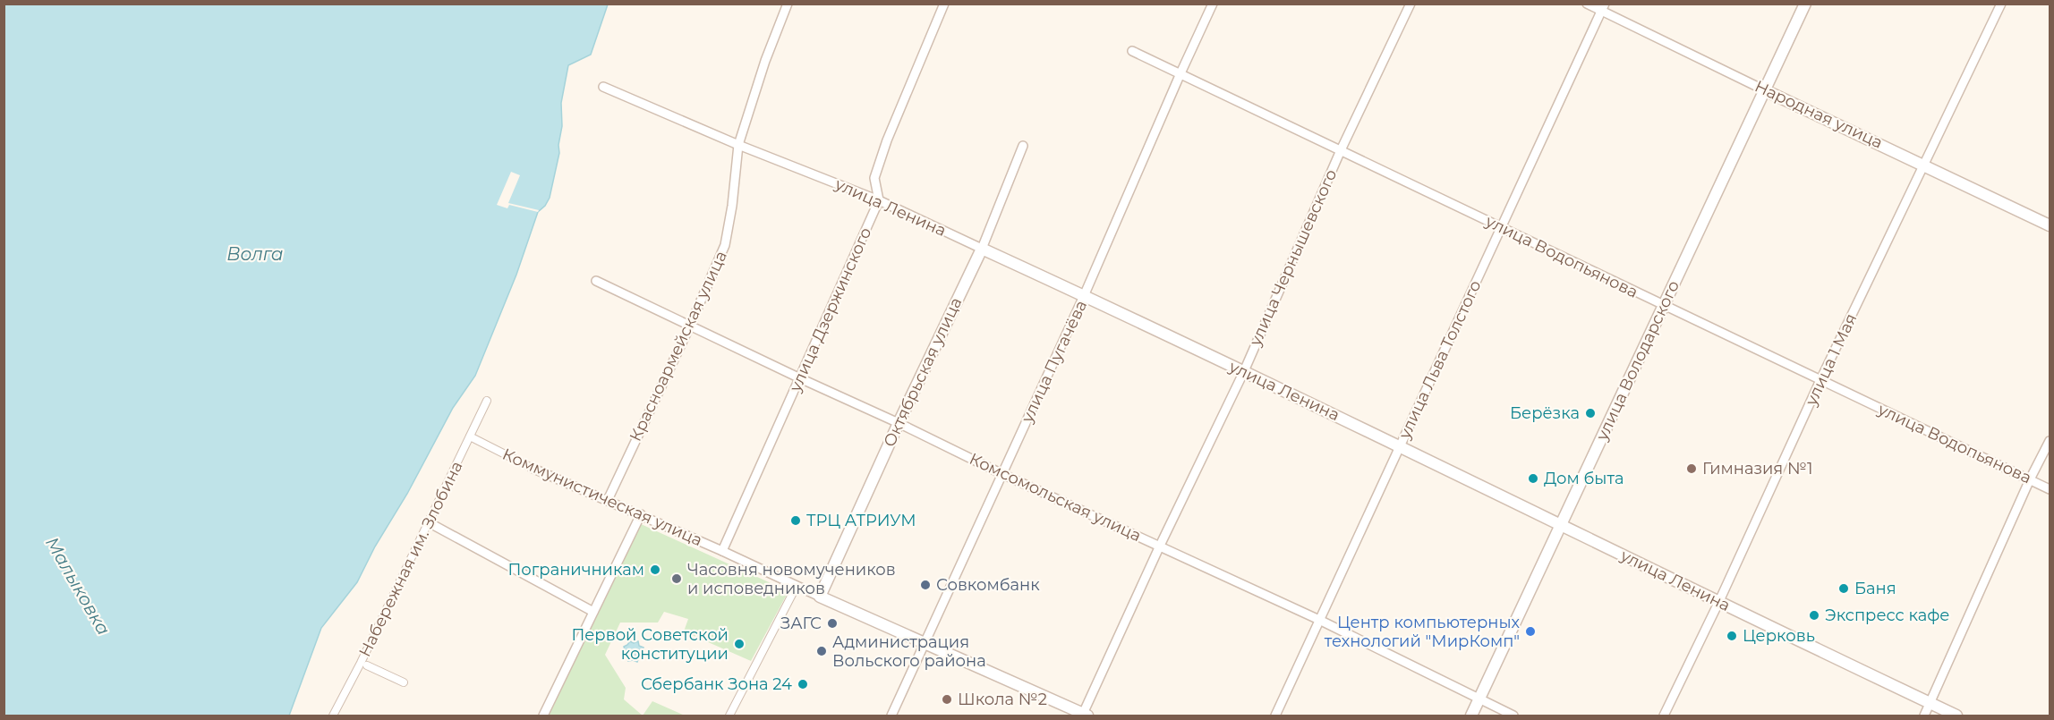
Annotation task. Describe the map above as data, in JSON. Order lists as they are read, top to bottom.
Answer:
{
  "streets": {
    "street": [
      "Народная улица",
      "улица Ленина",
      "улица Водопьянова",
      "улица Чернышевского",
      "улица Дзержинского",
      "Красноармейская улица",
      "улица Льва Толстого",
      "улица 1 Мая",
      "улица Володарского",
      "улица Пугачёва",
      "Октябрьская улица",
      "Коммунистическая улица",
      "Комсомольская улица",
      "Набережная им. Злобина"
    ]
  },
  "crossings": [
    ["Народная улица", "улица Льва Толстого"],
    ["Народная улица", "улица 1 Мая"],
    ["Народная улица", "улица Володарского"],
    ["улица Ленина", "улица Чернышевского"],
    ["улица Ленина", "улица Дзержинского"],
    ["улица Ленина", "Красноармейская улица"],
    ["улица Ленина", "улица Льва Толстого"],
    ["улица Ленина", "улица 1 Мая"],
    ["улица Ленина", "улица Володарского"],
    ["улица Ленина", "улица Пугачёва"],
    ["улица Ленина", "Октябрьская улица"],
    ["улица Водопьянова", "улица Чернышевского"],
    ["улица Водопьянова", "улица Льва Толстого"],
    ["улица Водопьянова", "улица 1 Мая"],
    ["улица Водопьянова", "улица Володарского"],
    ["улица Водопьянова", "улица Пугачёва"],
    ["улица Чернышевского", "Коммунистическая улица"],
    ["улица Чернышевского", "Комсомольская улица"],
    ["улица Дзержинского", "Коммунистическая улица"],
    ["улица Дзержинского", "Комсомольская улица"],
    ["Красноармейская улица", "Коммунистическая улица"],
    ["Красноармейская улица", "Комсомольская улица"],
    ["улица Льва Толстого", "Комсомольская улица"],
    ["улица Володарского", "Комсомольская улица"],
    ["улица Пугачёва", "Коммунистическая улица"],
    ["улица Пугачёва", "Комсомольская улица"],
    ["Октябрьская улица", "Коммунистическая улица"],
    ["Октябрьская улица", "Комсомольская улица"],
    ["Коммунистическая улица", "Набережная им. Злобина"]
  ],
  "water": ["Волга", "Малыковка"],
  "places": [
    "Берёзка",
    "Гимназия №1",
    "Дом быта",
    "ТРЦ АТРИУМ",
    "Пограничникам",
    "Часовня новомучеников и исповедников",
    "Совкомбанк",
    "Баня",
    "Экспресс кафе",
    "ЗАГС",
    "Центр компьютерных технологий \"МирКомп\"",
    "Церковь",
    "Первой Советской конституции",
    "Администрация Вольского района",
    "Сбербанк Зона 24",
    "Школа №2"
  ]
}
